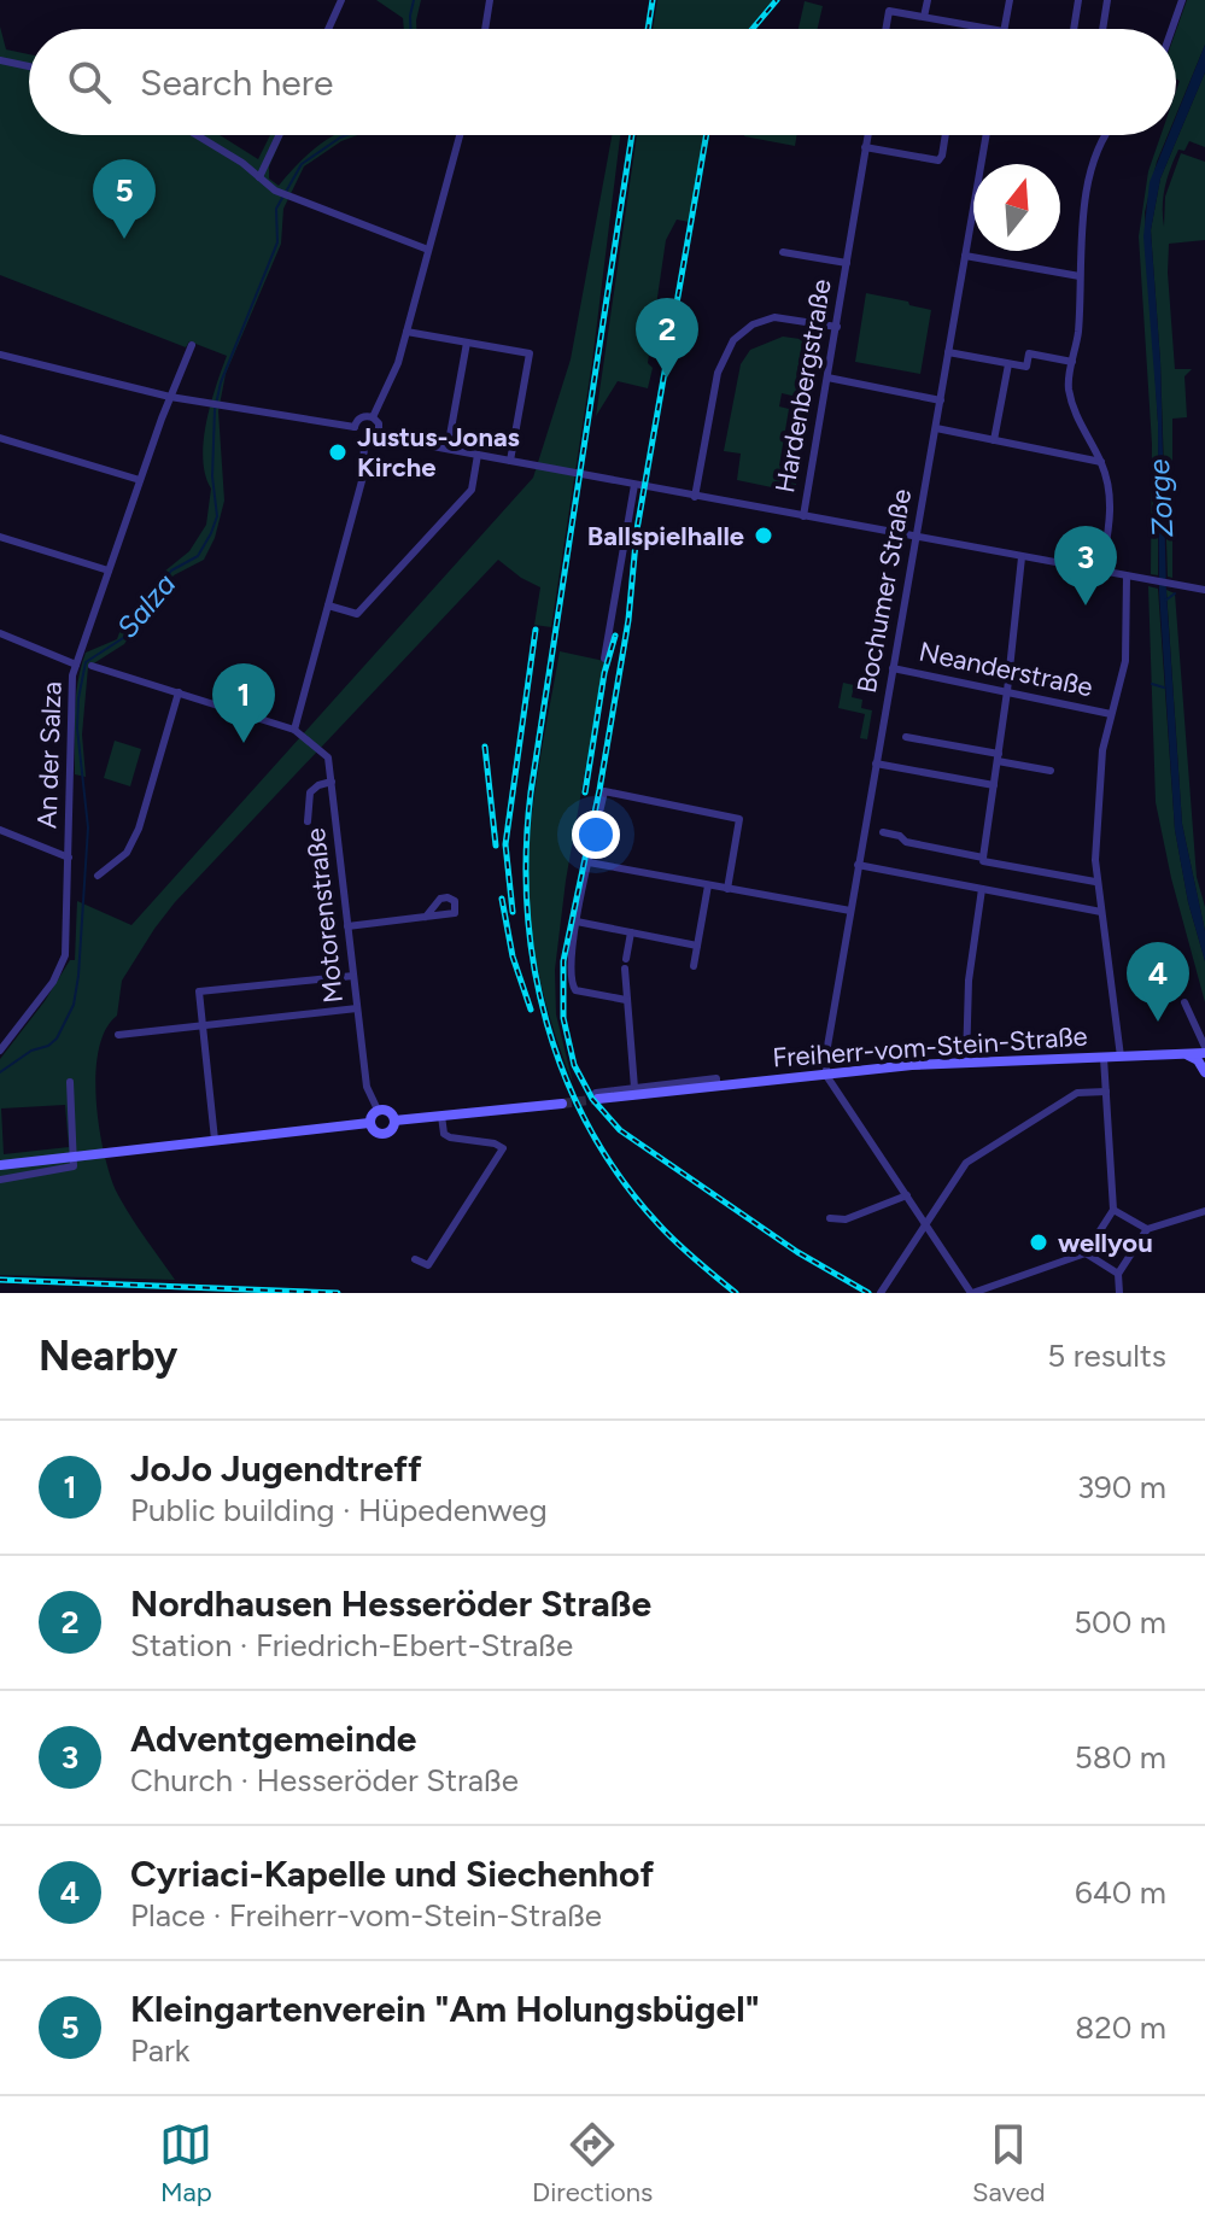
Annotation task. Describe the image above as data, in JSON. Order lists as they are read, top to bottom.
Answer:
{
  "streets": {
    "main road": ["Freiherr-vom-Stein-Straße"],
    "street": [
      "Hardenbergstraße",
      "Bochumer Straße",
      "Neanderstraße",
      "An der Salza",
      "Motorenstraße"
    ]
  },
  "crossings": [
    ["Bochumer Straße", "Neanderstraße"],
    ["Bochumer Straße", "Freiherr-vom-Stein-Straße"]
  ],
  "water": ["Zorge", "Salza"],
  "places": ["Justus-Jonas Kirche", "Ballspielhalle", "wellyou"],
  "north": "top",
  "page": {
    "search": "Search here",
    "pins": [
      "5",
      "2",
      "3",
      "1",
      "4"
    ],
    "heading": ["Nearby", "5 results"],
    "list": [
      {
        "mark": "1",
        "name": "JoJo Jugendtreff",
        "note": "Public building · Hüpedenweg",
        "value": "390 m"
      },
      {
        "mark": "2",
        "name": "Nordhausen Hesseröder Straße",
        "note": "Station · Friedrich-Ebert-Straße",
        "value": "500 m"
      },
      {
        "mark": "3",
        "name": "Adventgemeinde",
        "note": "Church · Hesseröder Straße",
        "value": "580 m"
      },
      {
        "mark": "4",
        "name": "Cyriaci-Kapelle und Siechenhof",
        "note": "Place · Freiherr-vom-Stein-Straße",
        "value": "640 m"
      },
      {
        "mark": "5",
        "name": "Kleingartenverein \"Am Holungsbügel\"",
        "note": "Park",
        "value": "820 m"
      }
    ],
    "nav": ["Map", "Directions", "Saved"]
  }
}
